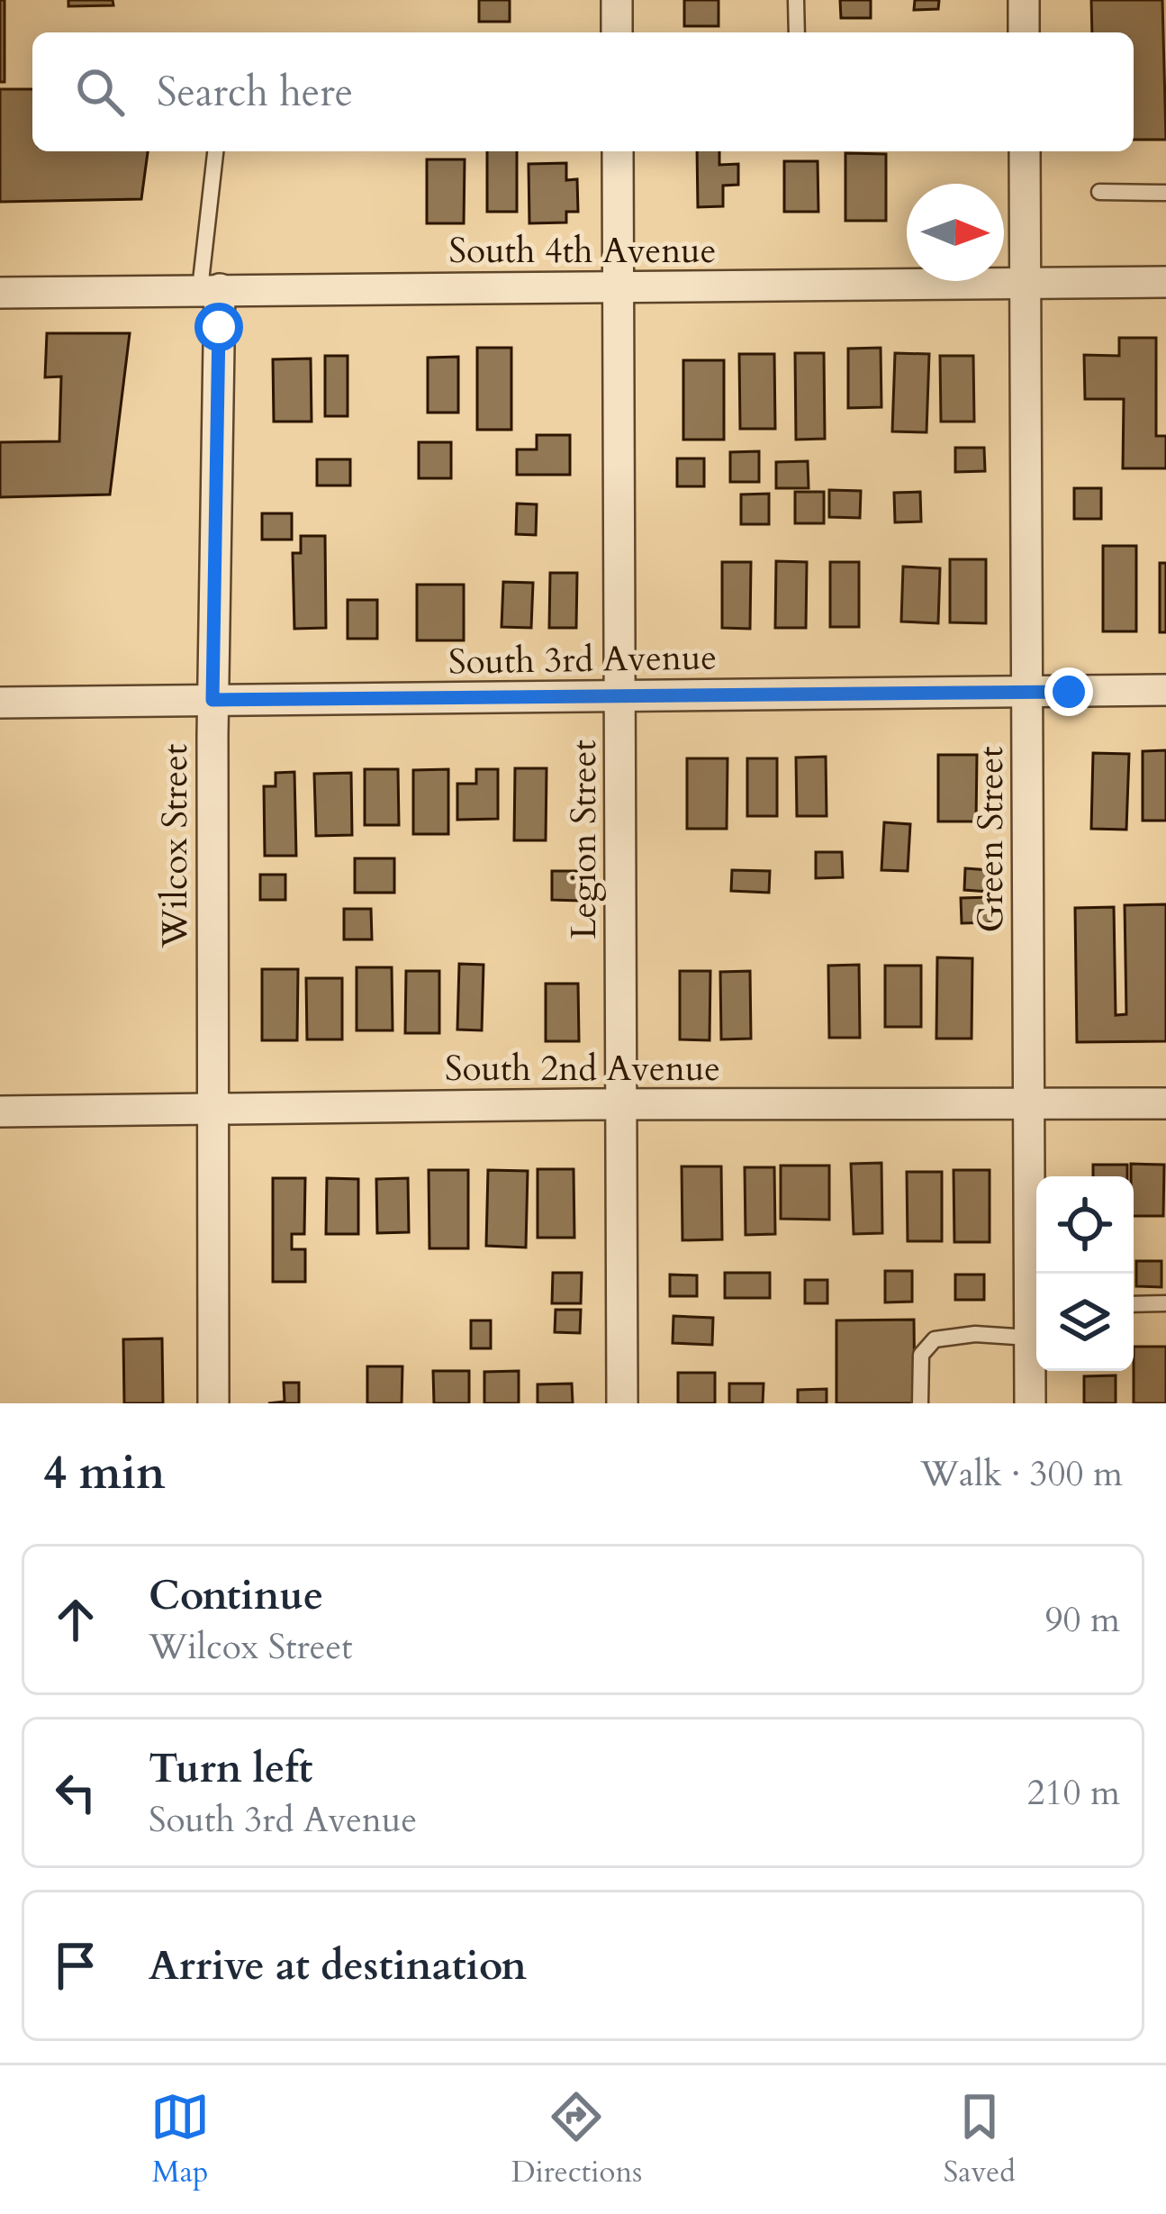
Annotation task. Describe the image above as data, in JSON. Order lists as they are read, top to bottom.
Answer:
{
  "streets": {
    "street": [
      "South 4th Avenue",
      "South 3rd Avenue",
      "Legion Street",
      "Green Street",
      "Wilcox Street",
      "South 2nd Avenue"
    ]
  },
  "crossings": [
    ["South 4th Avenue", "Legion Street"],
    ["South 4th Avenue", "Green Street"],
    ["South 4th Avenue", "Wilcox Street"],
    ["South 3rd Avenue", "Legion Street"],
    ["South 3rd Avenue", "Green Street"],
    ["South 3rd Avenue", "Wilcox Street"],
    ["Legion Street", "South 2nd Avenue"],
    ["Green Street", "South 2nd Avenue"],
    ["Wilcox Street", "South 2nd Avenue"]
  ],
  "north": "right",
  "page": {
    "search": "Search here",
    "heading": ["4 min", "Walk · 300 m"],
    "list": [
      ["Continue", "Wilcox Street", "90 m"],
      ["Turn left", "South 3rd Avenue", "210 m"],
      "Arrive at destination"
    ],
    "nav": ["Map", "Directions", "Saved"]
  }
}
